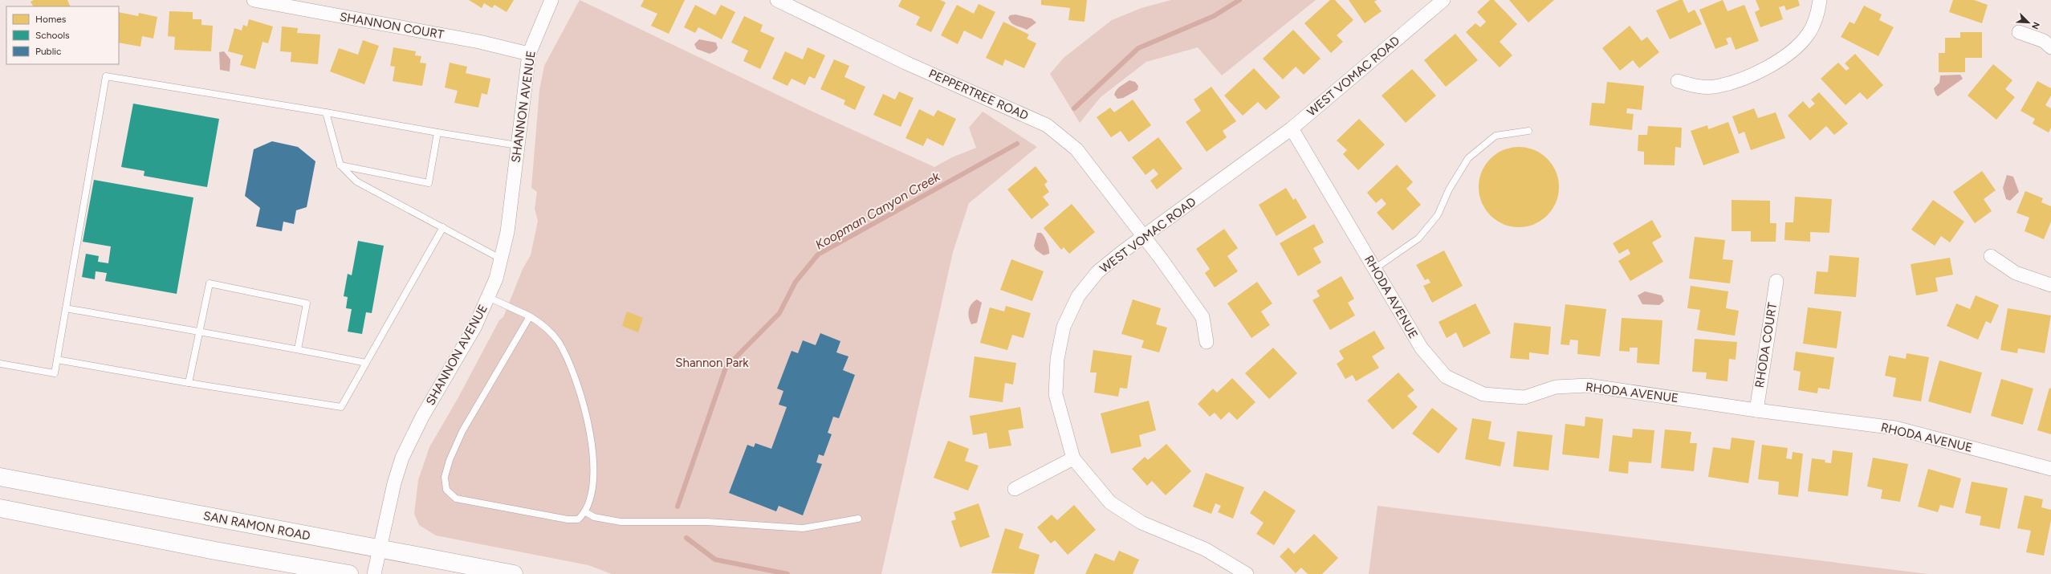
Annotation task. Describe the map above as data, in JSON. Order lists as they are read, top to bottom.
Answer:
{
  "streets": {
    "main road": ["SAN RAMON ROAD"],
    "street": [
      "SHANNON COURT",
      "WEST VOMAC ROAD",
      "PEPPERTREE ROAD",
      "SHANNON AVENUE",
      "RHODA AVENUE",
      "RHODA COURT"
    ]
  },
  "crossings": [
    ["SHANNON COURT", "SHANNON AVENUE"],
    ["WEST VOMAC ROAD", "PEPPERTREE ROAD"],
    ["WEST VOMAC ROAD", "RHODA AVENUE"],
    ["SHANNON AVENUE", "SAN RAMON ROAD"],
    ["RHODA AVENUE", "RHODA COURT"]
  ],
  "water": ["Koopman Canyon Creek"],
  "parks": ["Shannon Park"],
  "legend": ["Homes", "Schools", "Public"],
  "north": "bottom right"
}
